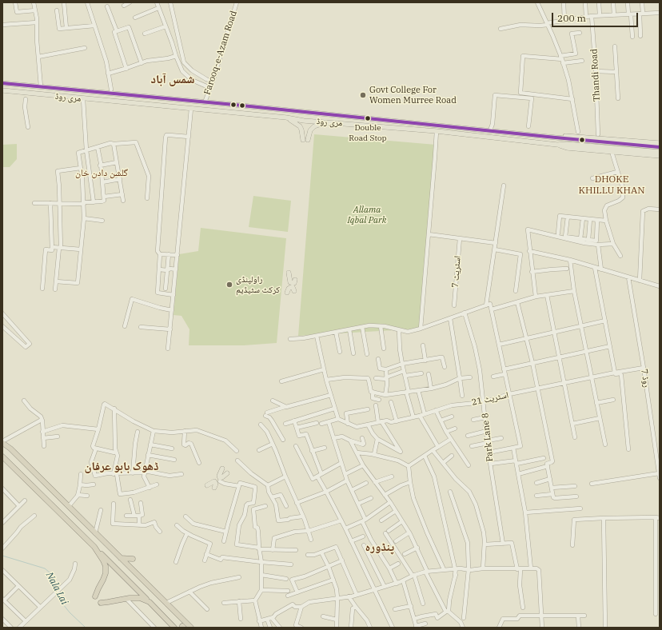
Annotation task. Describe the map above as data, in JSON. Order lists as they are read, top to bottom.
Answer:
{
  "streets": {
    "main road": ["مری روڈ"],
    "street": [
      "Farooq-e-Azam Road",
      "Thandi Road",
      "اسٹریٹ 7",
      "روڈ 7",
      "اسٹریٹ 21",
      "Park Lane 8"
    ]
  },
  "crossings": [
    ["Farooq-e-Azam Road", "مری روڈ"],
    ["روڈ 7", "اسٹریٹ 21"],
    ["اسٹریٹ 21", "Park Lane 8"]
  ],
  "districts": [
    "شمس آباد",
    "گلشن دادن خان",
    "DHOKE KHILLU KHAN",
    "ڈھوک بابو عرفان",
    "پنڈورہ"
  ],
  "water": ["Nala Lai"],
  "parks": ["Allama Iqbal Park"],
  "places": ["Govt College For Women Murree Road", "Double Road Stop", "راولپنڈی کرکٹ سٹیڈیم"],
  "scale_bar": "200 m"
}
